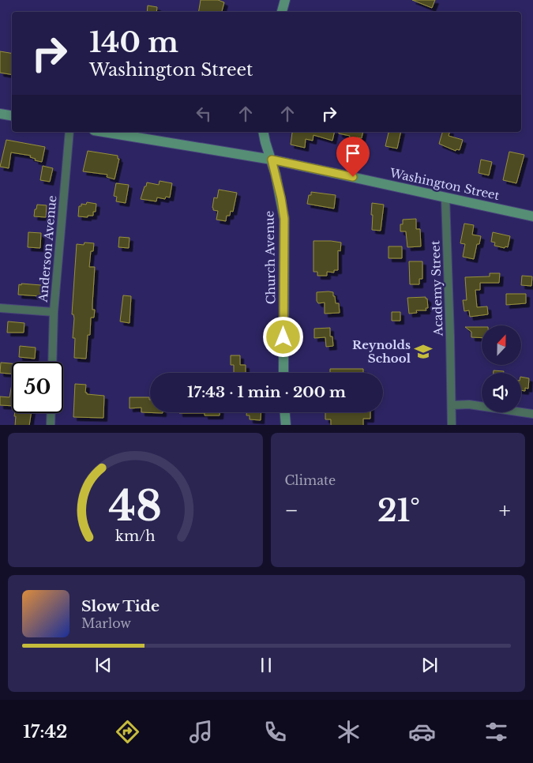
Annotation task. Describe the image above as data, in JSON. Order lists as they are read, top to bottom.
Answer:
{
  "streets": {
    "main road": ["Washington Street", "Church Avenue"],
    "street": ["Anderson Avenue", "Academy Street"]
  },
  "crossings": [
    ["Washington Street", "Church Avenue"],
    ["Washington Street", "Academy Street"]
  ],
  "places": {
    "school or university": ["Reynolds School"]
  },
  "north": "top",
  "page": {
    "turn": ["140 m", "Washington Street"],
    "limit": "50",
    "trip": "17:43 · 1 min · 200 m",
    "tile": "Climate",
    "heat": ["−", "21°", "+"],
    "song": ["Slow Tide", "Marlow"],
    "tabs": "17:42",
    "gauge": ["48", "km/h"]
  }
}
